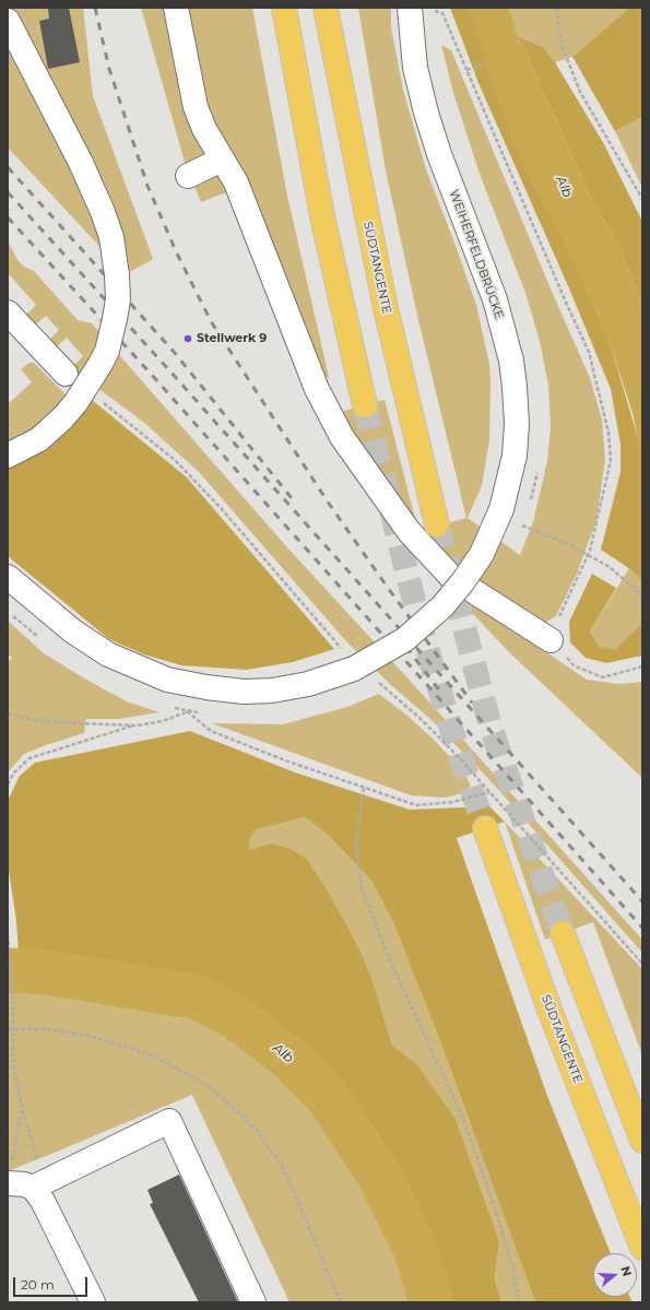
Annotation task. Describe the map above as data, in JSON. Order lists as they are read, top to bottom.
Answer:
{
  "streets": {
    "highway": ["SÜDTANGENTE"],
    "street": ["WEIHERFELDBRÜCKE"]
  },
  "water": ["Alb"],
  "places": ["Stellwerk 9"],
  "scale_bar": "20 m",
  "north": "right"
}
